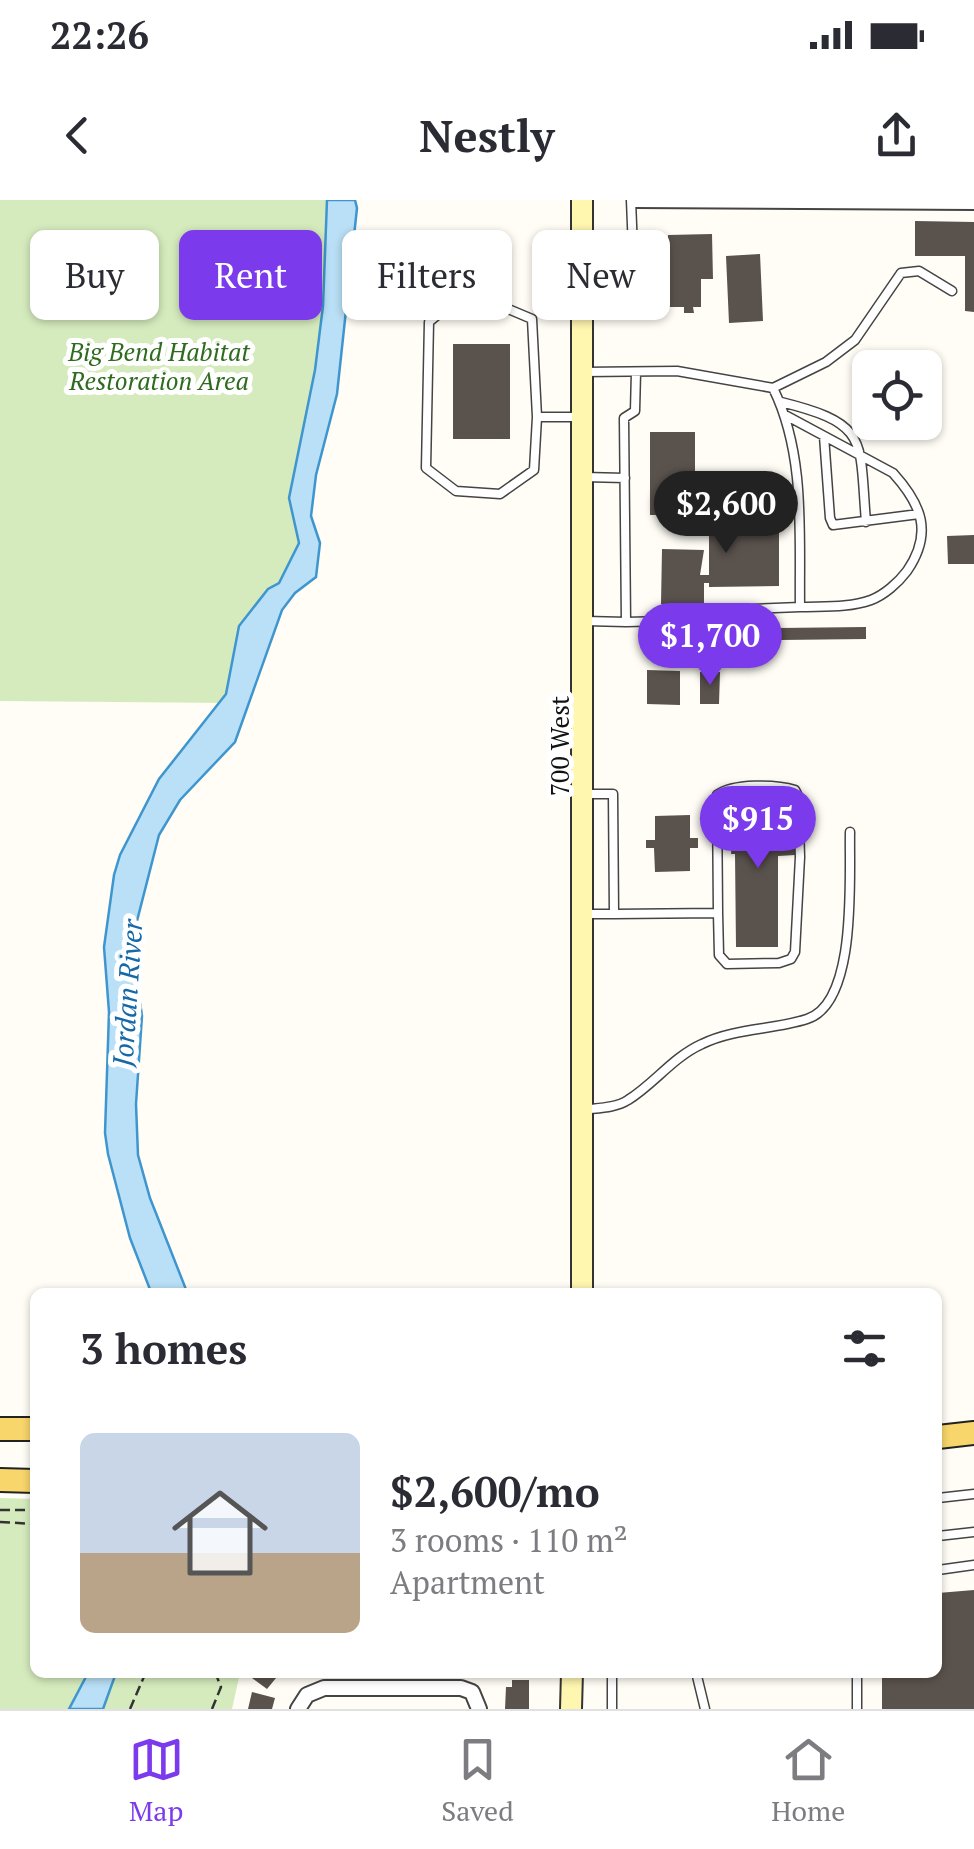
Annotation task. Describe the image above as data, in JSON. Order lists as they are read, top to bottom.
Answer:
{
  "streets": {
    "street": ["700 West"]
  },
  "water": ["Jordan River"],
  "parks": ["Big Bend Habitat Restoration Area"],
  "page": {
    "status": "22:26",
    "header": "Nestly",
    "chip": [
      "Buy",
      "Rent",
      "Filters",
      "New"
    ],
    "price": ["$2,600", "$1,700", "$915"],
    "heading": "3 homes",
    "list": [
      {
        "name": "$2,600/mo",
        "note": "3 rooms · 110 m² · Apartment"
      }
    ],
    "tabs": ["Map", "Saved", "Home"]
  }
}
